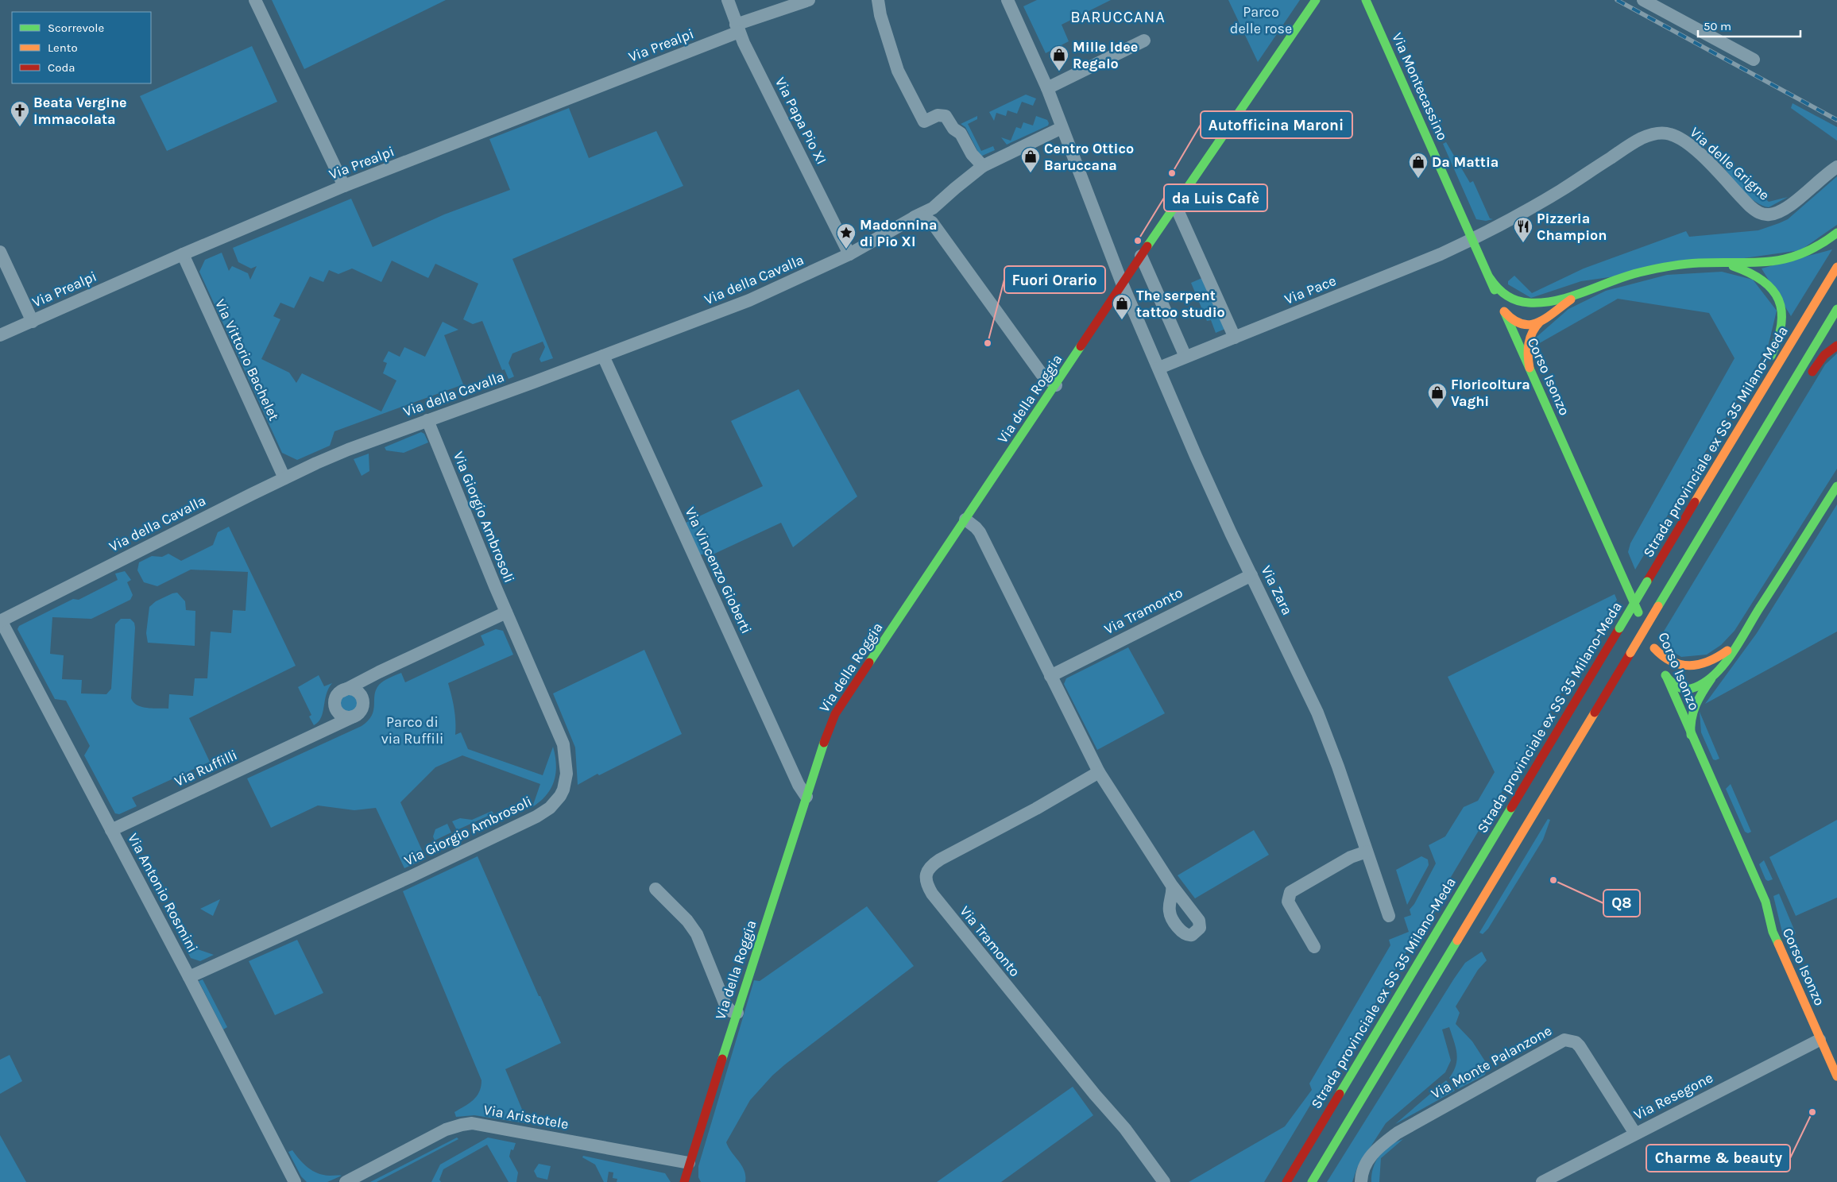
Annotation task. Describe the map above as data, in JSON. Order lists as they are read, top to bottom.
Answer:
{
  "streets": {
    "main road": [
      "Via Montecassino",
      "Corso Isonzo",
      "Via della Roggia",
      "Strada provinciale ex SS 35 Milano-Meda"
    ],
    "street": [
      "Via Prealpi",
      "Via Papa Pio XI",
      "Via delle Grigne",
      "Via della Cavalla",
      "Via Pace",
      "Via Vittorio Bachelet",
      "Via Giorgio Ambrosoli",
      "Via Vincenzo Gioberti",
      "Via Zara",
      "Via Tramonto",
      "Via Ruffilli",
      "Via Antonio Rosmini",
      "Via Monte Palanzone",
      "Via Resegone",
      "Via Aristotele"
    ]
  },
  "crossings": [
    ["Via Prealpi", "Via Papa Pio XI"],
    ["Via Prealpi", "Via Vittorio Bachelet"],
    ["Via Montecassino", "Via delle Grigne"],
    ["Via Montecassino", "Via Pace"],
    ["Via Montecassino", "Corso Isonzo"],
    ["Via Papa Pio XI", "Via della Cavalla"],
    ["Via delle Grigne", "Via Pace"],
    ["Via della Cavalla", "Via Vittorio Bachelet"],
    ["Via della Cavalla", "Via Giorgio Ambrosoli"],
    ["Via della Cavalla", "Via Vincenzo Gioberti"],
    ["Via della Cavalla", "Via Zara"],
    ["Via della Cavalla", "Via Antonio Rosmini"],
    ["Via Pace", "Via Zara"],
    ["Corso Isonzo", "Via Resegone"],
    ["Via della Roggia", "Via Vincenzo Gioberti"],
    ["Via della Roggia", "Via Zara"],
    ["Via della Roggia", "Via Aristotele"],
    ["Via Giorgio Ambrosoli", "Via Ruffilli"],
    ["Via Giorgio Ambrosoli", "Via Antonio Rosmini"],
    ["Via Zara", "Via Tramonto"],
    ["Via Ruffilli", "Via Antonio Rosmini"],
    ["Via Monte Palanzone", "Via Resegone"]
  ],
  "districts": ["BARUCCANA"],
  "parks": ["Parco delle rose", "Parco di via Ruffili"],
  "places": {
    "shop": [
      "Mille Idee Regalo",
      "Centro Ottico Baruccana",
      "Da Mattia",
      "The serpent tattoo studio",
      "Floricoltura Vaghi"
    ],
    "church": ["Beata Vergine Immacolata"],
    "other": [
      "Autofficina Maroni",
      "da Luis Cafè",
      "Fuori Orario",
      "Q8",
      "Charme & beauty"
    ],
    "restaurant": ["Pizzeria Champion"],
    "place": ["Madonnina di Pio XI"]
  },
  "legend": ["Scorrevole", "Lento", "Coda"],
  "scale_bar": "50 m"
}
